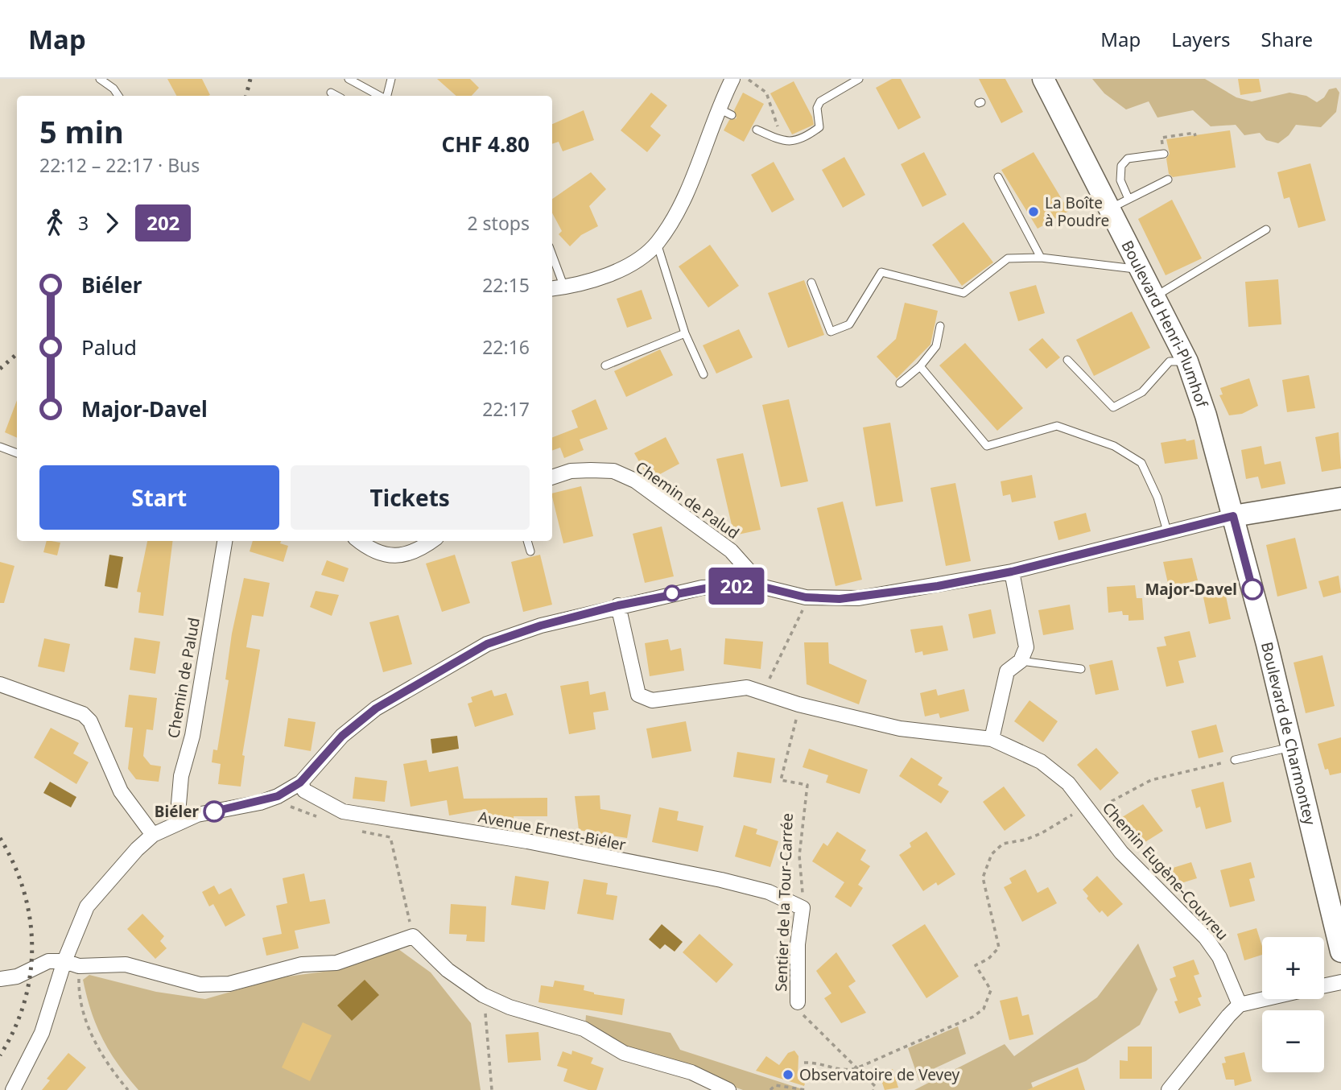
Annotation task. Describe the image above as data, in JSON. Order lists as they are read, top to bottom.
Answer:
{
  "streets": {
    "street": [
      "Boulevard Henri-Plumhof",
      "Chemin de Palud",
      "Boulevard de Charmontey",
      "Avenue Ernest-Biéler",
      "Chemin Eugène-Couvreu",
      "Sentier de la Tour-Carrée"
    ]
  },
  "crossings": [
    ["Boulevard Henri-Plumhof", "Boulevard de Charmontey"],
    ["Avenue Ernest-Biéler", "Sentier de la Tour-Carrée"],
    ["Chemin Eugène-Couvreu", "Sentier de la Tour-Carrée"]
  ],
  "places": [
    "La Boîte à Poudre",
    "Major-Davel",
    "Biéler",
    "Observatoire de Vevey"
  ],
  "lines": ["bus line 202"],
  "page": {
    "header": "Map",
    "nav": ["Map", "Layers", "Share"],
    "on_map": "202",
    "heading": ["5 min", "22:12 – 22:17 · Bus", "CHF 4.80"],
    "legs": ["3", "202", "2 stops"],
    "list": [
      {
        "name": "Biéler",
        "value": "22:15"
      },
      {
        "name": "Palud",
        "value": "22:16"
      },
      {
        "name": "Major-Davel",
        "value": "22:17"
      }
    ],
    "buttons": ["Start", "Tickets"],
    "map_buttons": ["+", "−"]
  }
}
